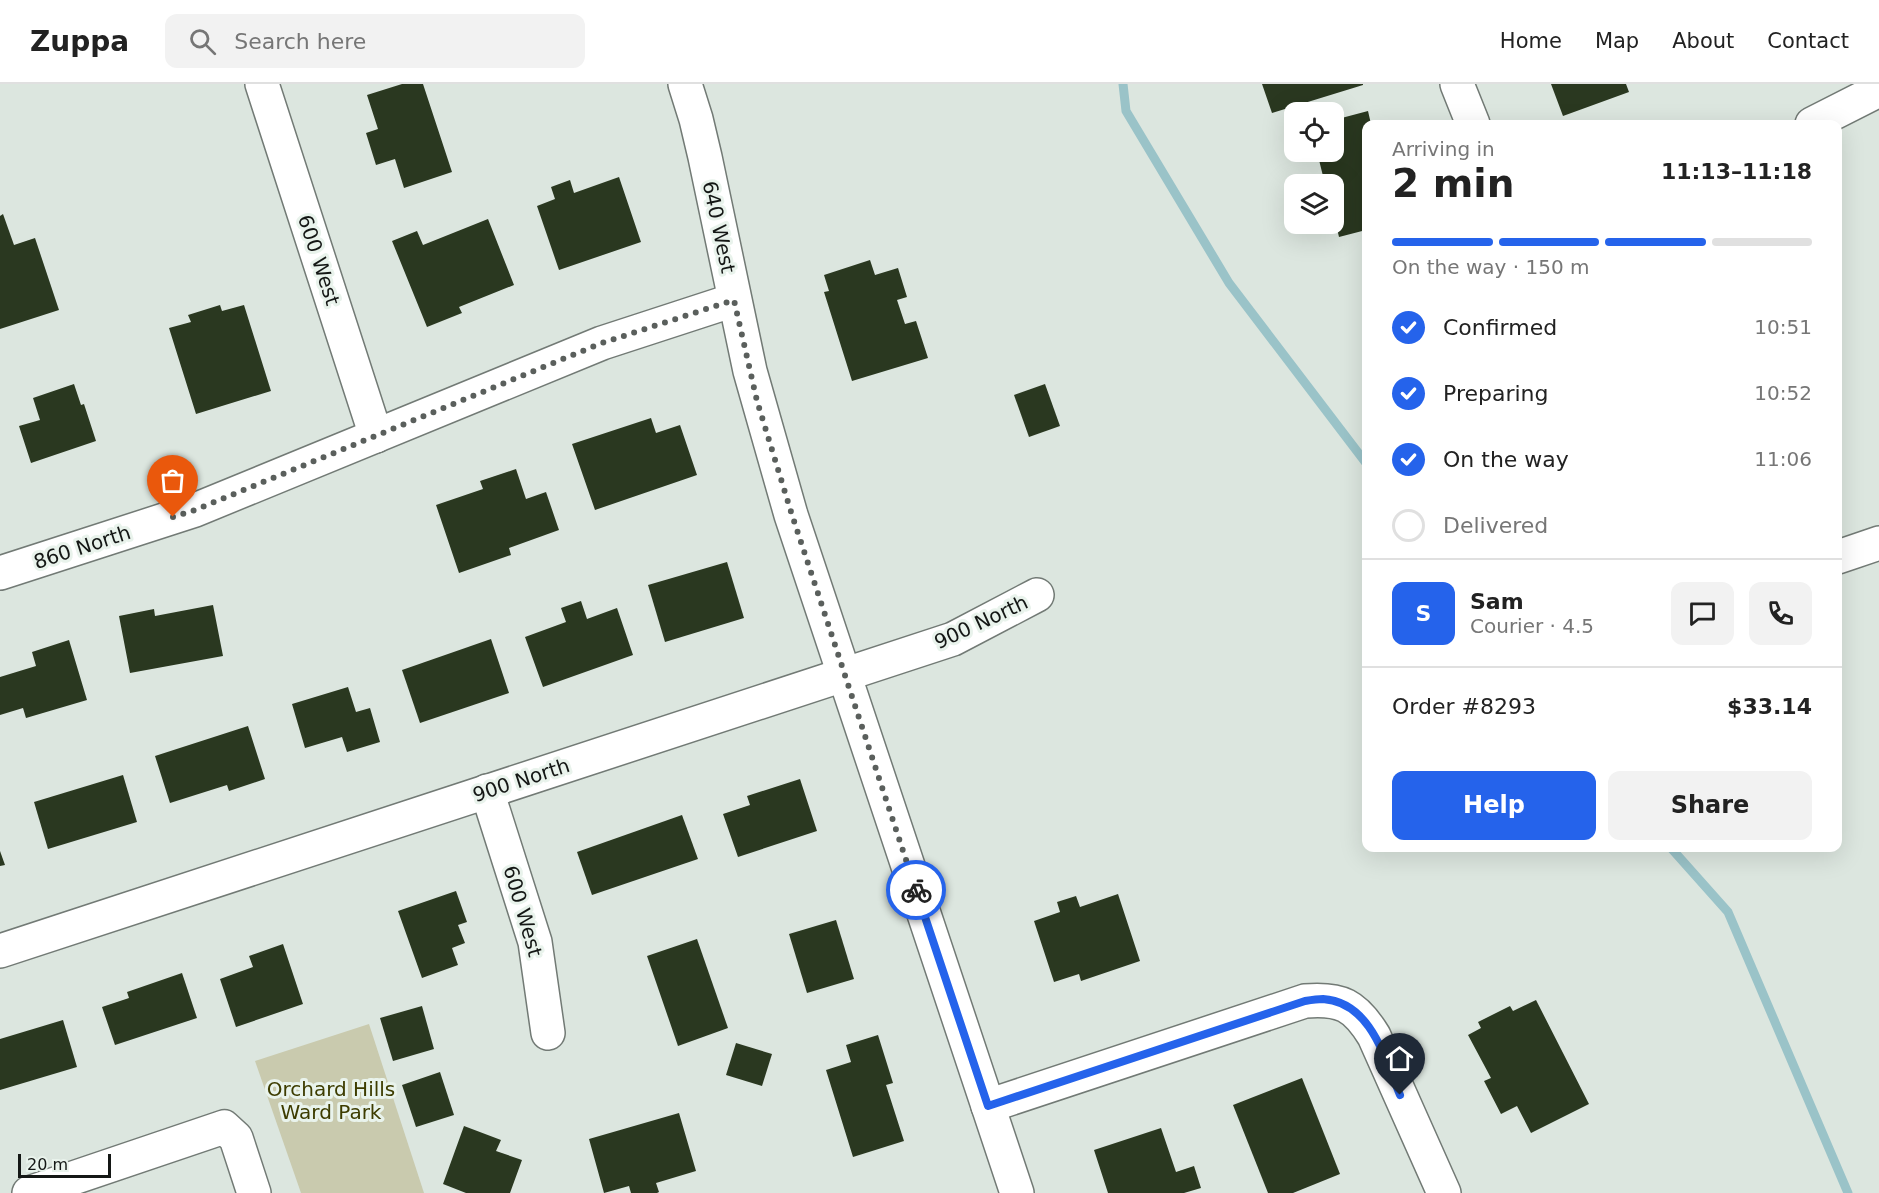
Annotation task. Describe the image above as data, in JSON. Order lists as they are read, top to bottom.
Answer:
{
  "streets": {
    "street": [
      "640 West",
      "600 West",
      "860 North",
      "900 North"
    ]
  },
  "crossings": [
    ["640 West", "860 North"],
    ["640 West", "900 North"],
    ["600 West", "860 North"],
    ["600 West", "900 North"]
  ],
  "parks": ["Orchard Hills Ward Park"],
  "scale_bar": "20 m",
  "page": {
    "header": "Zuppa",
    "search": "Search here",
    "nav": [
      "Home",
      "Map",
      "About",
      "Contact"
    ],
    "heading": ["2 min", "Arriving in", "11:13–11:18"],
    "panel": [
      "Sam",
      "Courier · 4.5",
      "Order #8293",
      "$33.14"
    ],
    "bar": "On the way · 150 m",
    "list": [
      ["Confirmed", "10:51"],
      ["Preparing", "10:52"],
      ["On the way", "11:06"],
      "Delivered"
    ],
    "round": "S",
    "buttons": ["Help", "Share"],
    "scale": "20 m"
  }
}
